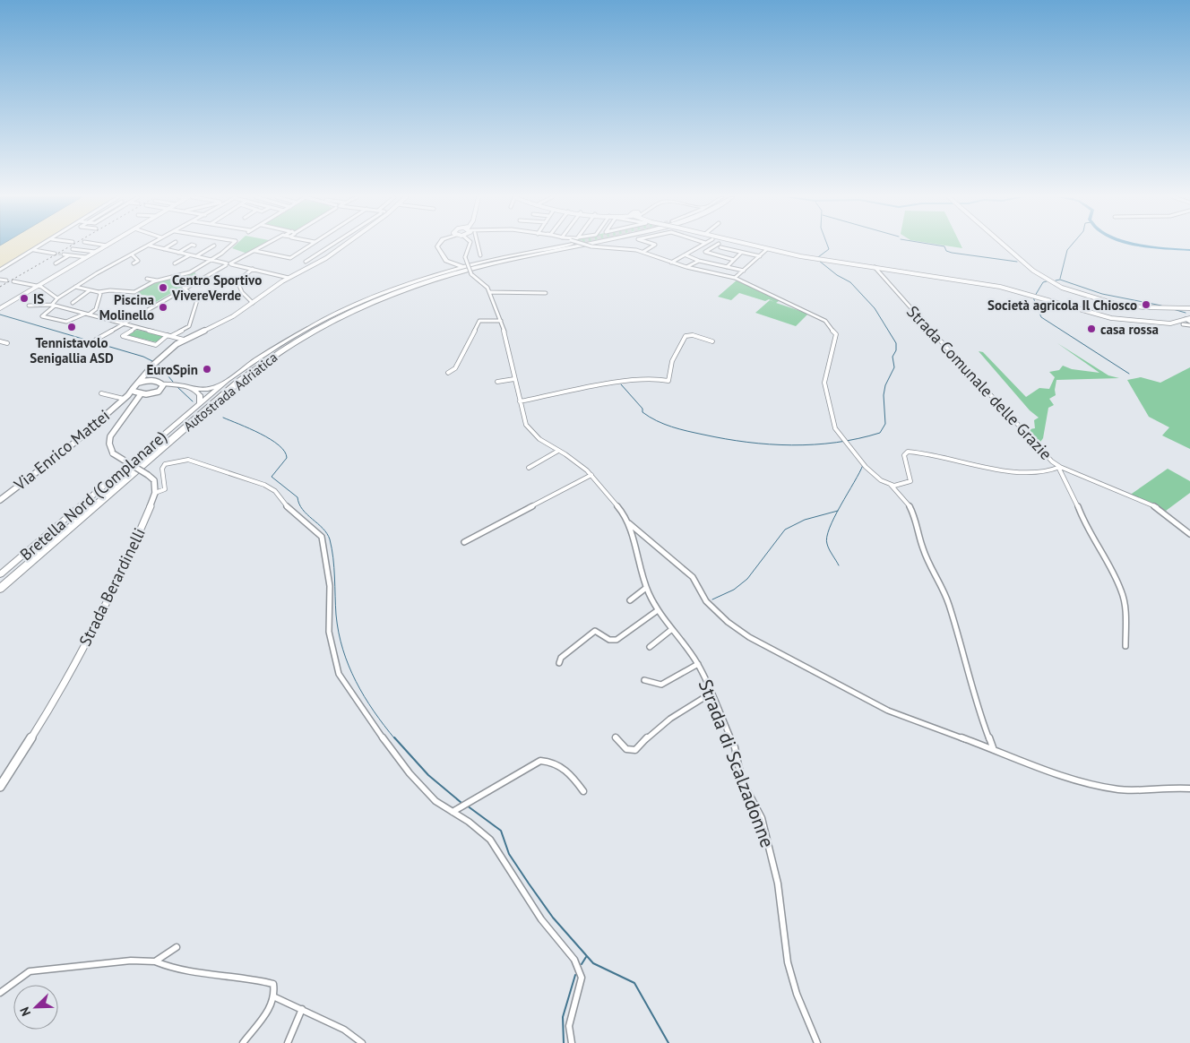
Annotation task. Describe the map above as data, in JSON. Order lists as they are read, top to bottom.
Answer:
{
  "streets": {
    "highway": ["Autostrada Adriatica"],
    "main road": ["Bretella Nord (Complanare)"],
    "street": [
      "Strada Comunale delle Grazie",
      "Via Enrico Mattei",
      "Strada Berardinelli",
      "Strada di Scalzadonne"
    ]
  },
  "crossings": [
    ["Autostrada Adriatica", "Bretella Nord (Complanare)"]
  ],
  "places": [
    "Centro Sportivo VivereVerde",
    "IS",
    "Società agricola Il Chiosco",
    "Piscina Molinello",
    "Tennistavolo Senigallia ASD",
    "casa rossa",
    "EuroSpin"
  ],
  "north": "bottom left"
}
